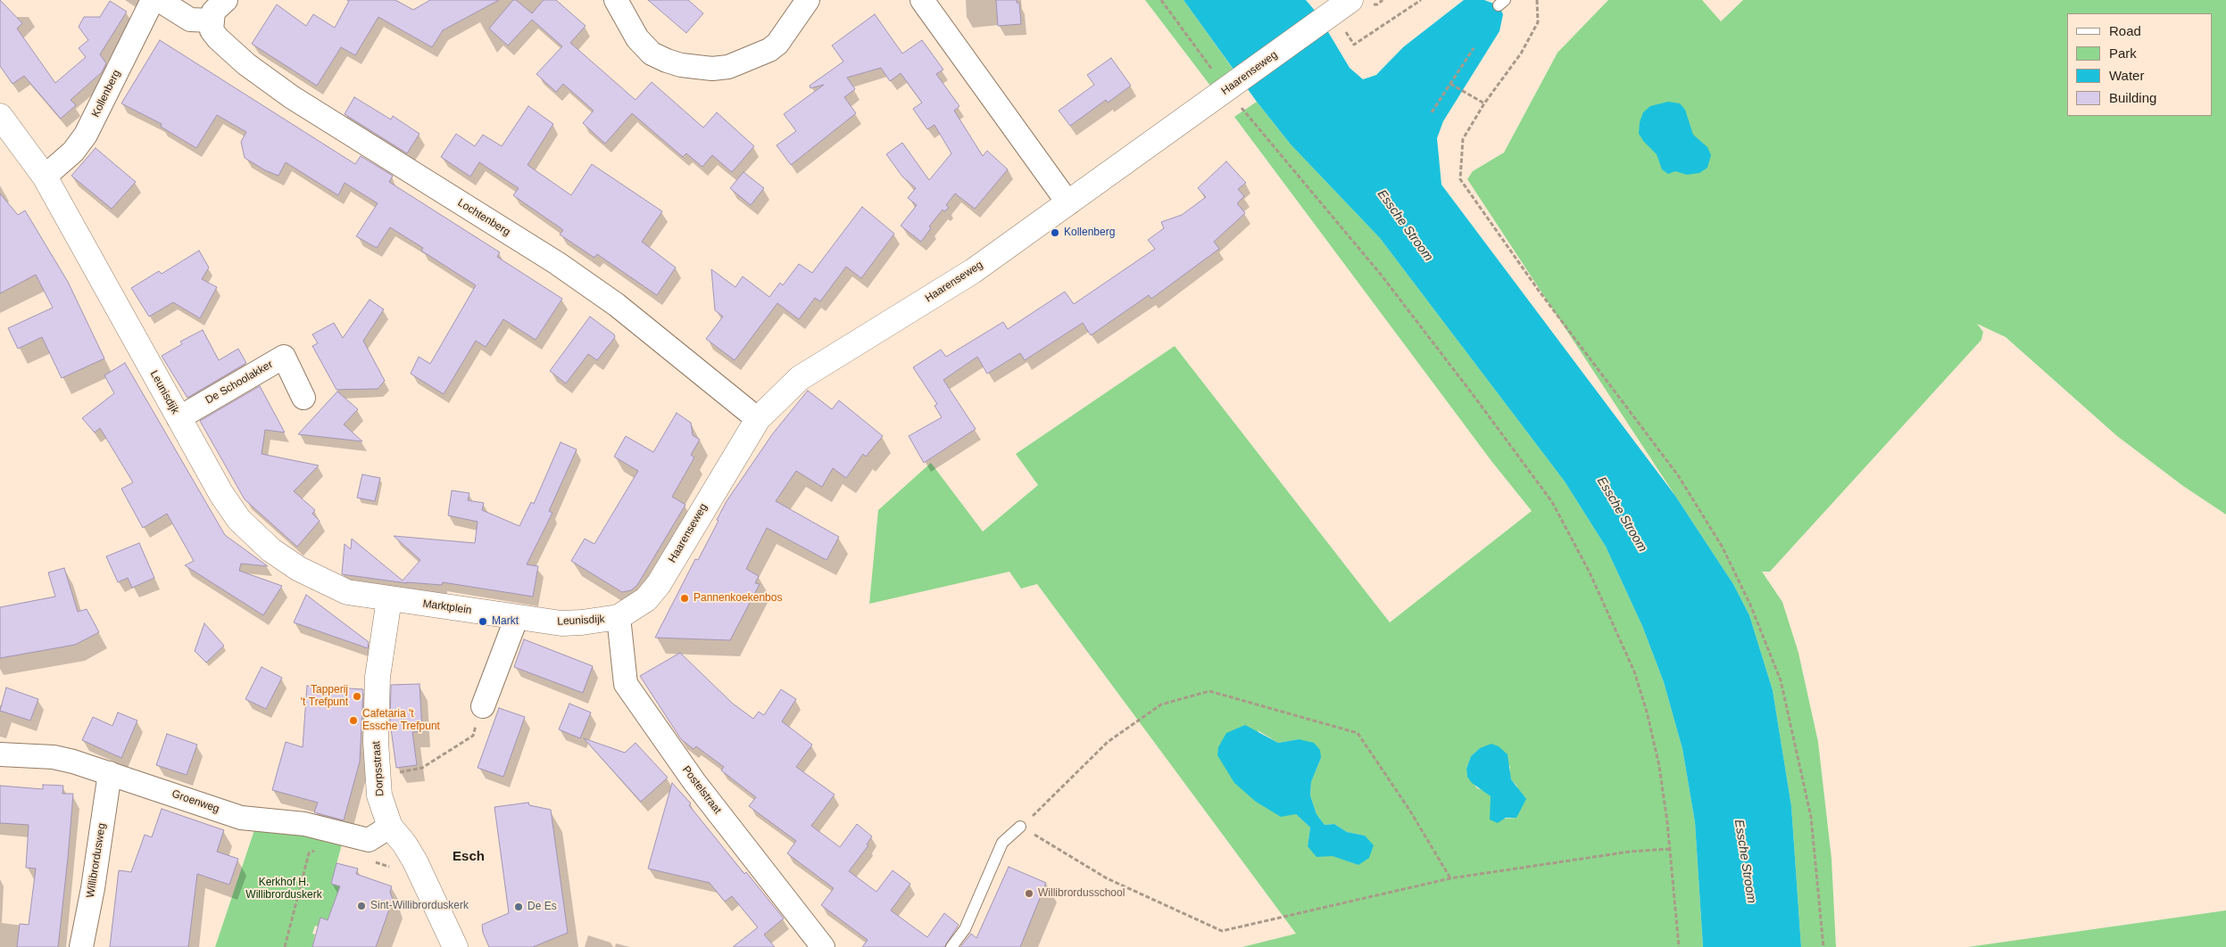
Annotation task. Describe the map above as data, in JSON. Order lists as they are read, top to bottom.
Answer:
{
  "streets": {
    "street": [
      "Haarenseweg",
      "Kollenberg",
      "Lochtenberg",
      "De Schoolakker",
      "Leunisdijk",
      "Marktplein",
      "Dorpsstraat",
      "Postelstraat",
      "Groenweg",
      "Willibrordusweg"
    ]
  },
  "crossings": [
    ["Haarenseweg", "Lochtenberg"],
    ["Haarenseweg", "Leunisdijk"],
    ["Haarenseweg", "Postelstraat"],
    ["Kollenberg", "Leunisdijk"],
    ["De Schoolakker", "Leunisdijk"],
    ["Leunisdijk", "Marktplein"],
    ["Leunisdijk", "Dorpsstraat"],
    ["Leunisdijk", "Postelstraat"],
    ["Marktplein", "Dorpsstraat"],
    ["Dorpsstraat", "Groenweg"],
    ["Groenweg", "Willibrordusweg"]
  ],
  "districts": ["Esch"],
  "water": ["Essche Stroom"],
  "parks": ["Kerkhof H. Willibrorduskerk"],
  "places": [
    "Kollenberg",
    "Pannenkoekenbos",
    "Markt",
    "Tapperij 't Trefpunt",
    "Cafetaria 't Essche Trefpunt",
    "Willibrordusschool",
    "Sint-Willibrorduskerk",
    "De Es"
  ],
  "legend": [
    "Road",
    "Park",
    "Water",
    "Building"
  ]
}
